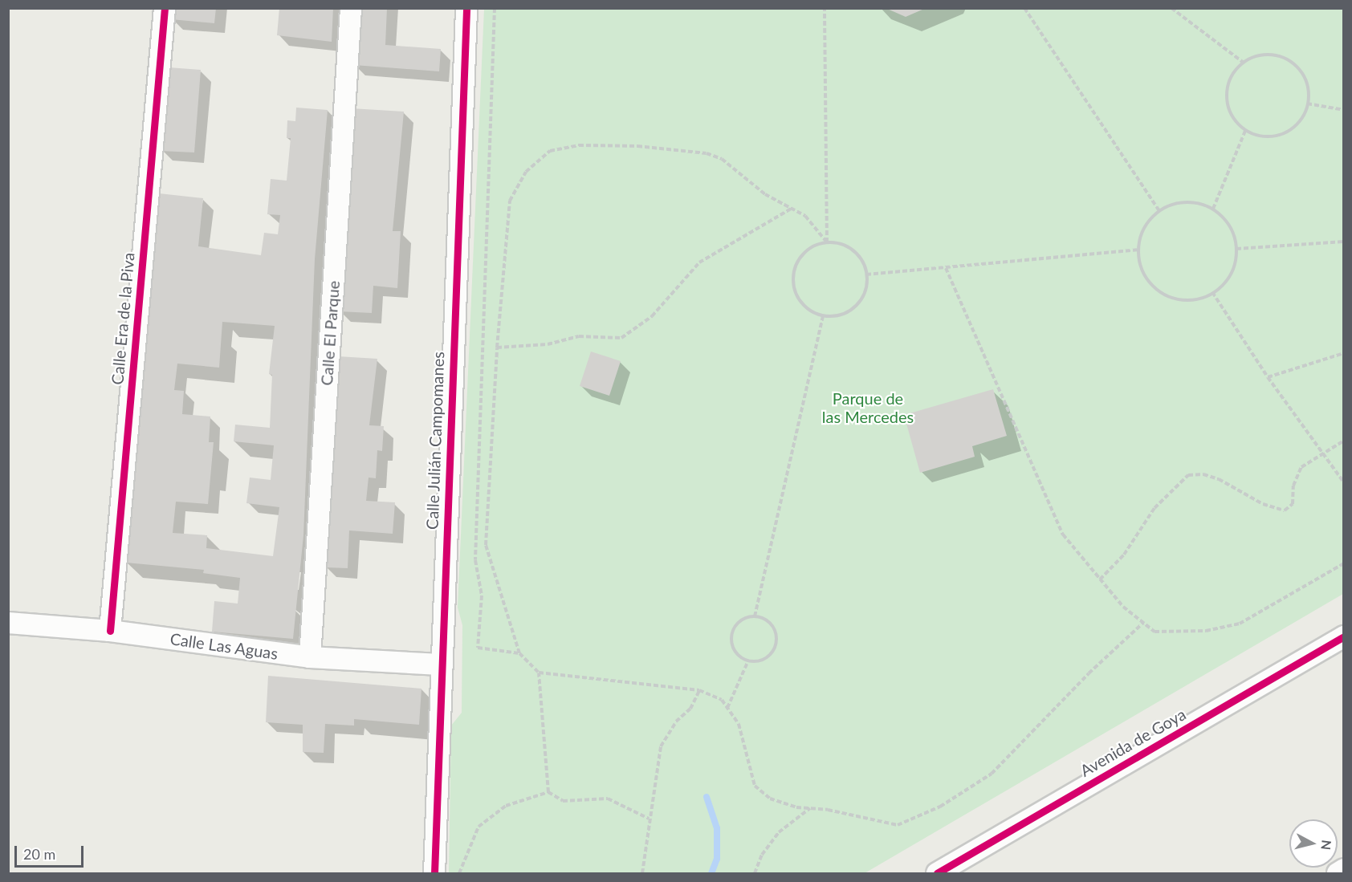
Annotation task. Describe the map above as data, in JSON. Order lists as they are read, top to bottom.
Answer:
{
  "streets": {
    "street": [
      "Calle Era de la Piva",
      "Calle El Parque",
      "Calle Julián Campomanes",
      "Calle Las Aguas",
      "Avenida de Goya"
    ]
  },
  "crossings": [
    ["Calle Era de la Piva", "Calle Las Aguas"],
    ["Calle El Parque", "Calle Las Aguas"],
    ["Calle Julián Campomanes", "Calle Las Aguas"]
  ],
  "parks": ["Parque de las Mercedes"],
  "scale_bar": "20 m",
  "north": "right"
}
